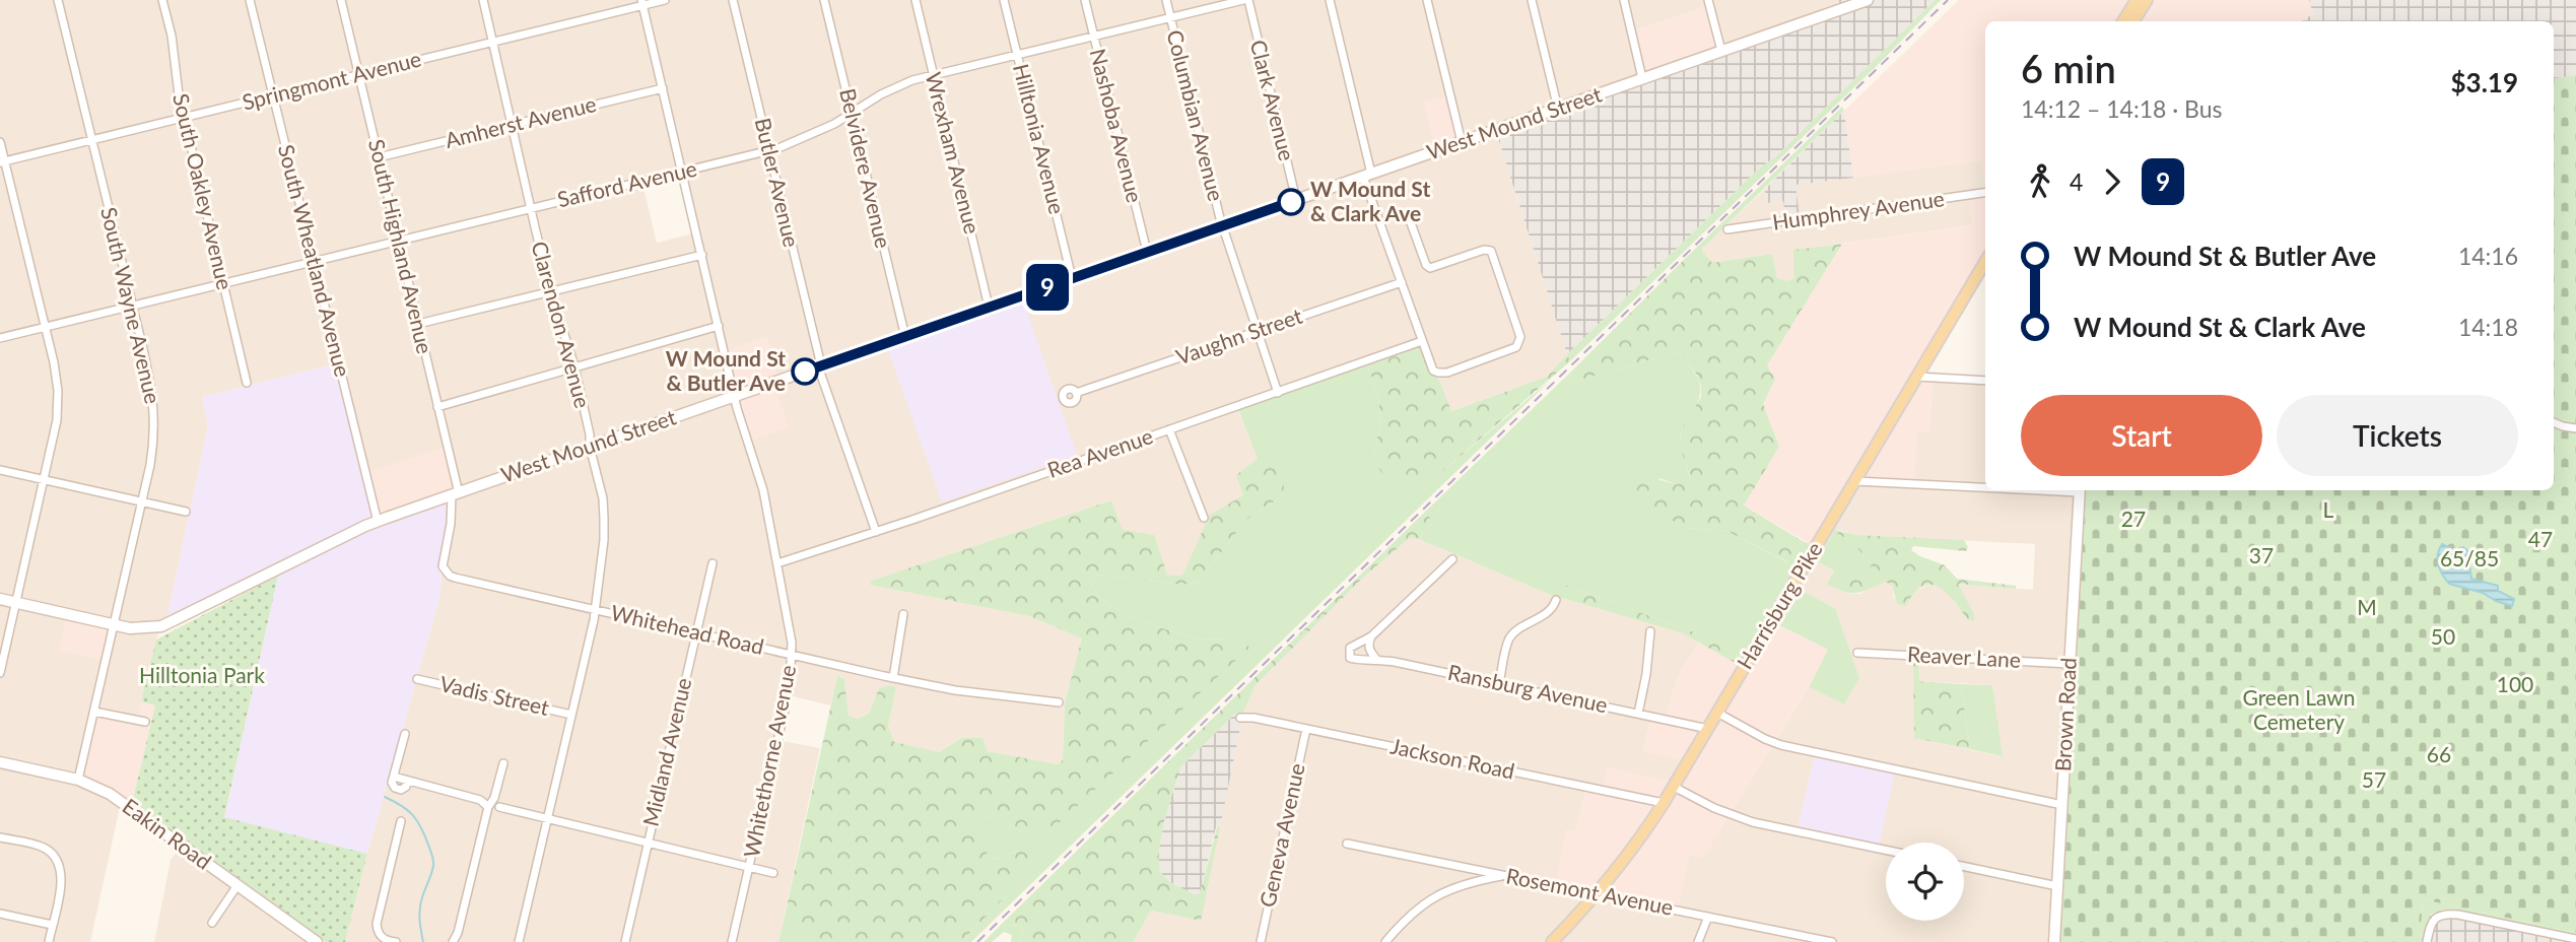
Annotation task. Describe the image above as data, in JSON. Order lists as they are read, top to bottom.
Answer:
{
  "streets": {
    "main road": ["Harrisburg Pike"],
    "street": [
      "Springmont Avenue",
      "Clark Avenue",
      "Columbian Avenue",
      "Amherst Avenue",
      "West Mound Street",
      "Nashoba Avenue",
      "Hilltonia Avenue",
      "Wrexham Avenue",
      "Belvidere Avenue",
      "Butler Avenue",
      "Safford Avenue",
      "South Oakley Avenue",
      "Humphrey Avenue",
      "South Highland Avenue",
      "South Wheatland Avenue",
      "South Wayne Avenue",
      "Clarendon Avenue",
      "Vaughn Street",
      "Rea Avenue",
      "Whitehead Road",
      "Reaver Lane",
      "Ransburg Avenue",
      "Vadis Street",
      "Brown Road",
      "Midland Avenue",
      "Jackson Road",
      "Whitethorne Avenue",
      "Eakin Road",
      "Geneva Avenue",
      "Rosemont Avenue"
    ]
  },
  "crossings": [
    ["Springmont Avenue", "South Oakley Avenue"],
    ["Springmont Avenue", "South Highland Avenue"],
    ["Springmont Avenue", "South Wheatland Avenue"],
    ["Springmont Avenue", "South Wayne Avenue"],
    ["Springmont Avenue", "Clarendon Avenue"],
    ["Springmont Avenue", "Whitethorne Avenue"],
    ["Clark Avenue", "West Mound Street"],
    ["Clark Avenue", "Safford Avenue"],
    ["Columbian Avenue", "West Mound Street"],
    ["Columbian Avenue", "Safford Avenue"],
    ["Columbian Avenue", "Vaughn Street"],
    ["Columbian Avenue", "Rea Avenue"],
    ["Amherst Avenue", "South Highland Avenue"],
    ["Amherst Avenue", "Clarendon Avenue"],
    ["Amherst Avenue", "Whitethorne Avenue"],
    ["West Mound Street", "Nashoba Avenue"],
    ["West Mound Street", "Hilltonia Avenue"],
    ["West Mound Street", "Wrexham Avenue"],
    ["West Mound Street", "Belvidere Avenue"],
    ["West Mound Street", "Butler Avenue"],
    ["West Mound Street", "South Highland Avenue"],
    ["West Mound Street", "South Wheatland Avenue"],
    ["West Mound Street", "South Wayne Avenue"],
    ["West Mound Street", "Clarendon Avenue"],
    ["West Mound Street", "Whitethorne Avenue"],
    ["Nashoba Avenue", "Safford Avenue"],
    ["Hilltonia Avenue", "Safford Avenue"],
    ["Wrexham Avenue", "Safford Avenue"],
    ["Belvidere Avenue", "Safford Avenue"],
    ["Butler Avenue", "Safford Avenue"],
    ["Butler Avenue", "Rea Avenue"],
    ["Safford Avenue", "South Oakley Avenue"],
    ["Safford Avenue", "South Highland Avenue"],
    ["Safford Avenue", "South Wheatland Avenue"],
    ["Safford Avenue", "South Wayne Avenue"],
    ["Safford Avenue", "Clarendon Avenue"],
    ["Safford Avenue", "Whitethorne Avenue"],
    ["South Highland Avenue", "Whitehead Road"],
    ["South Wayne Avenue", "Eakin Road"],
    ["Clarendon Avenue", "Whitehead Road"],
    ["Clarendon Avenue", "Vadis Street"],
    ["Rea Avenue", "Whitethorne Avenue"],
    ["Harrisburg Pike", "Ransburg Avenue"],
    ["Harrisburg Pike", "Jackson Road"],
    ["Harrisburg Pike", "Rosemont Avenue"],
    ["Whitehead Road", "Midland Avenue"],
    ["Whitehead Road", "Whitethorne Avenue"],
    ["Reaver Lane", "Brown Road"],
    ["Jackson Road", "Geneva Avenue"]
  ],
  "parks": [
    "L",
    "27",
    "47",
    "37",
    "65/85",
    "M",
    "50",
    "Hilltonia Park",
    "100",
    "Green Lawn Cemetery",
    "66",
    "57"
  ],
  "places": ["W Mound St & Clark Ave", "W Mound St & Butler Ave"],
  "lines": ["bus line 9"],
  "page": {
    "on_map": "9",
    "heading": ["6 min", "14:12 – 14:18 · Bus", "$3.19"],
    "legs": ["4", "9"],
    "list": [
      {
        "name": "W Mound St & Butler Ave",
        "value": "14:16"
      },
      {
        "name": "W Mound St & Clark Ave",
        "value": "14:18"
      }
    ],
    "buttons": ["Start", "Tickets"]
  }
}
